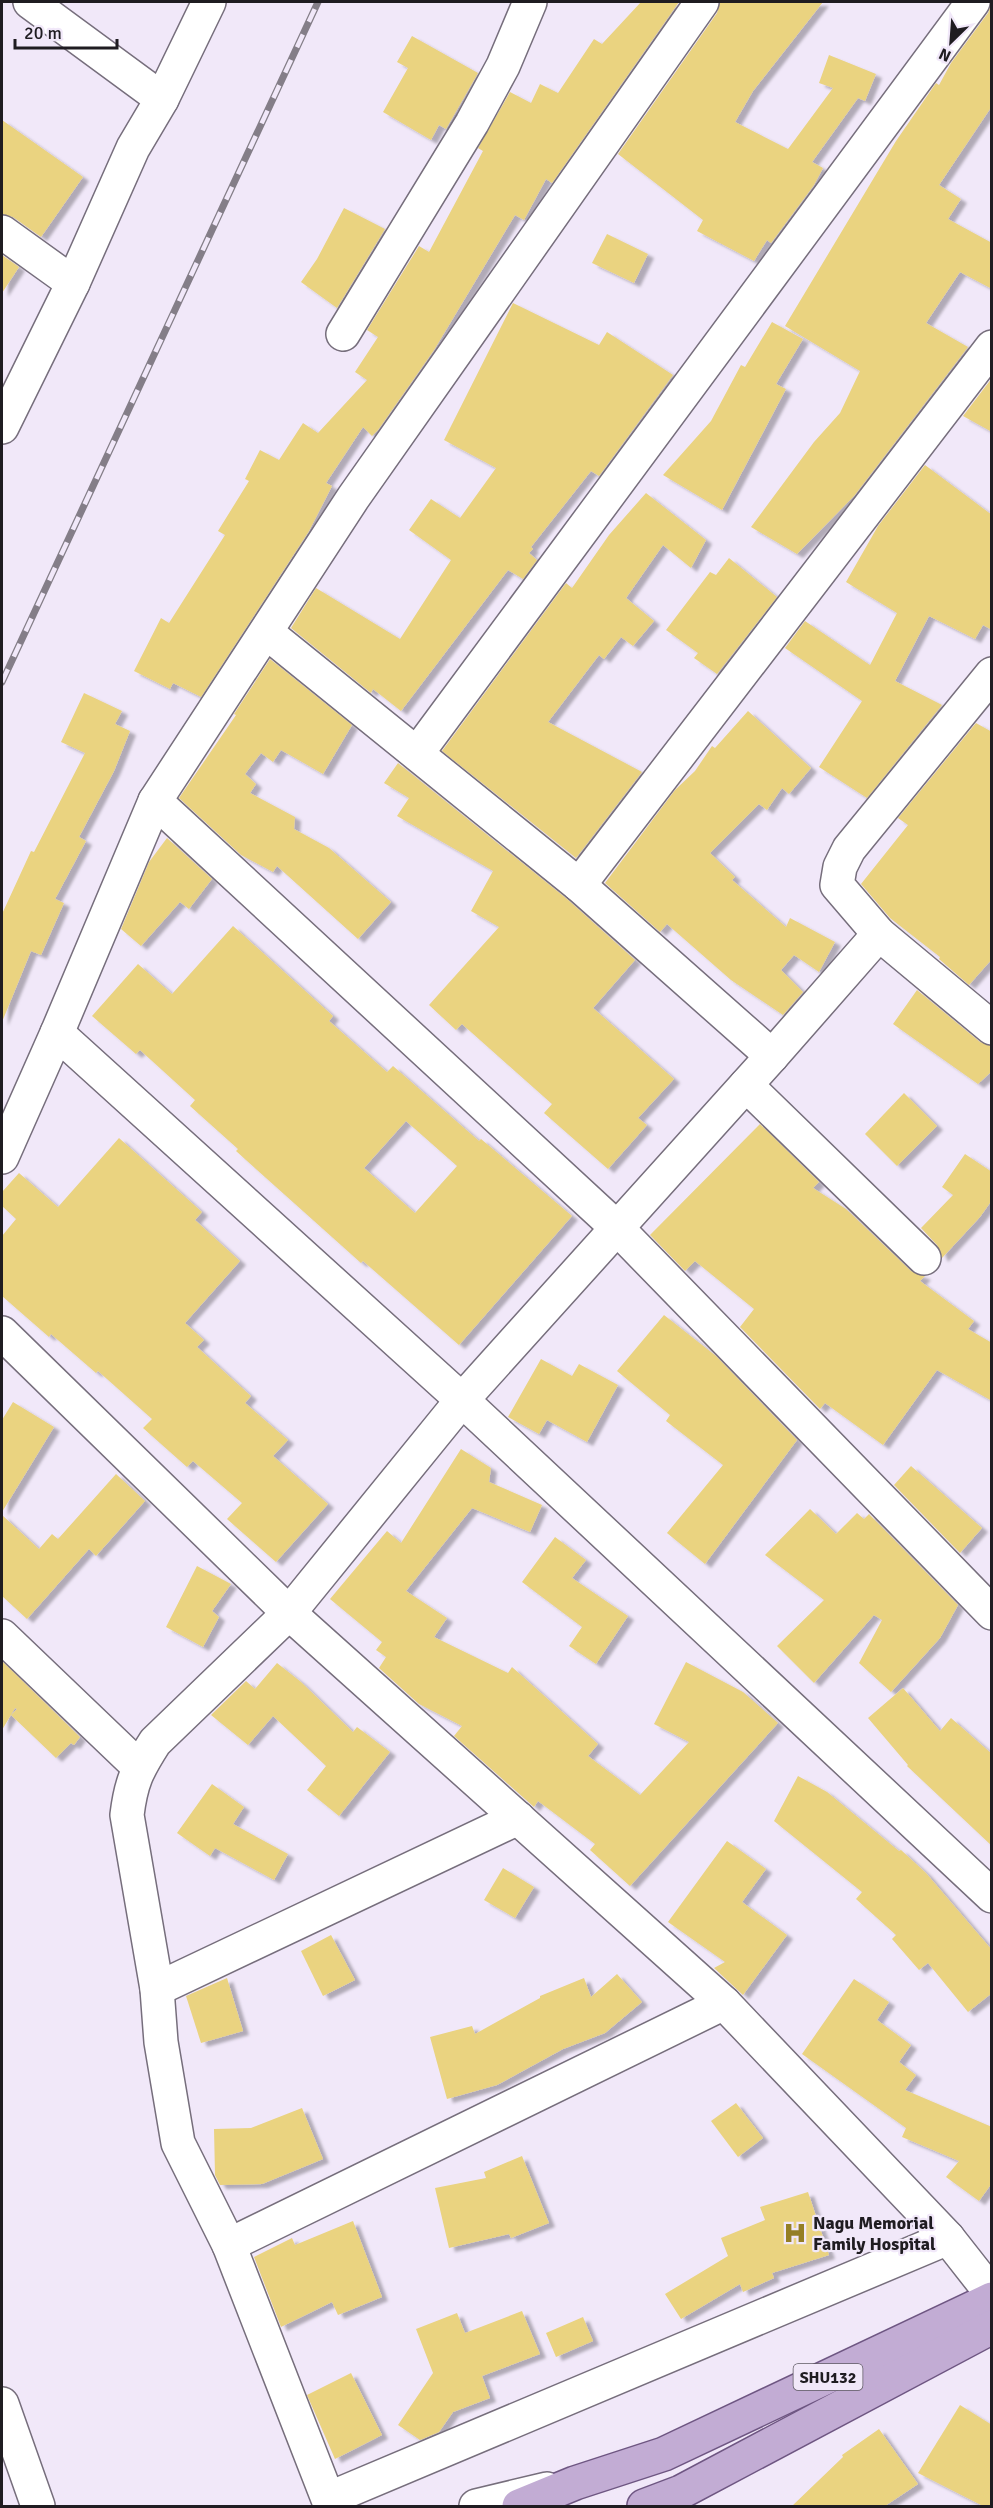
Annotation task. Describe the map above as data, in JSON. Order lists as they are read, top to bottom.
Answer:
{
  "streets": {
    "main road": ["SHU132"]
  },
  "places": {
    "hospital": ["Nagu Memorial Family Hospital"]
  },
  "scale_bar": "20 m",
  "north": "bottom left"
}
